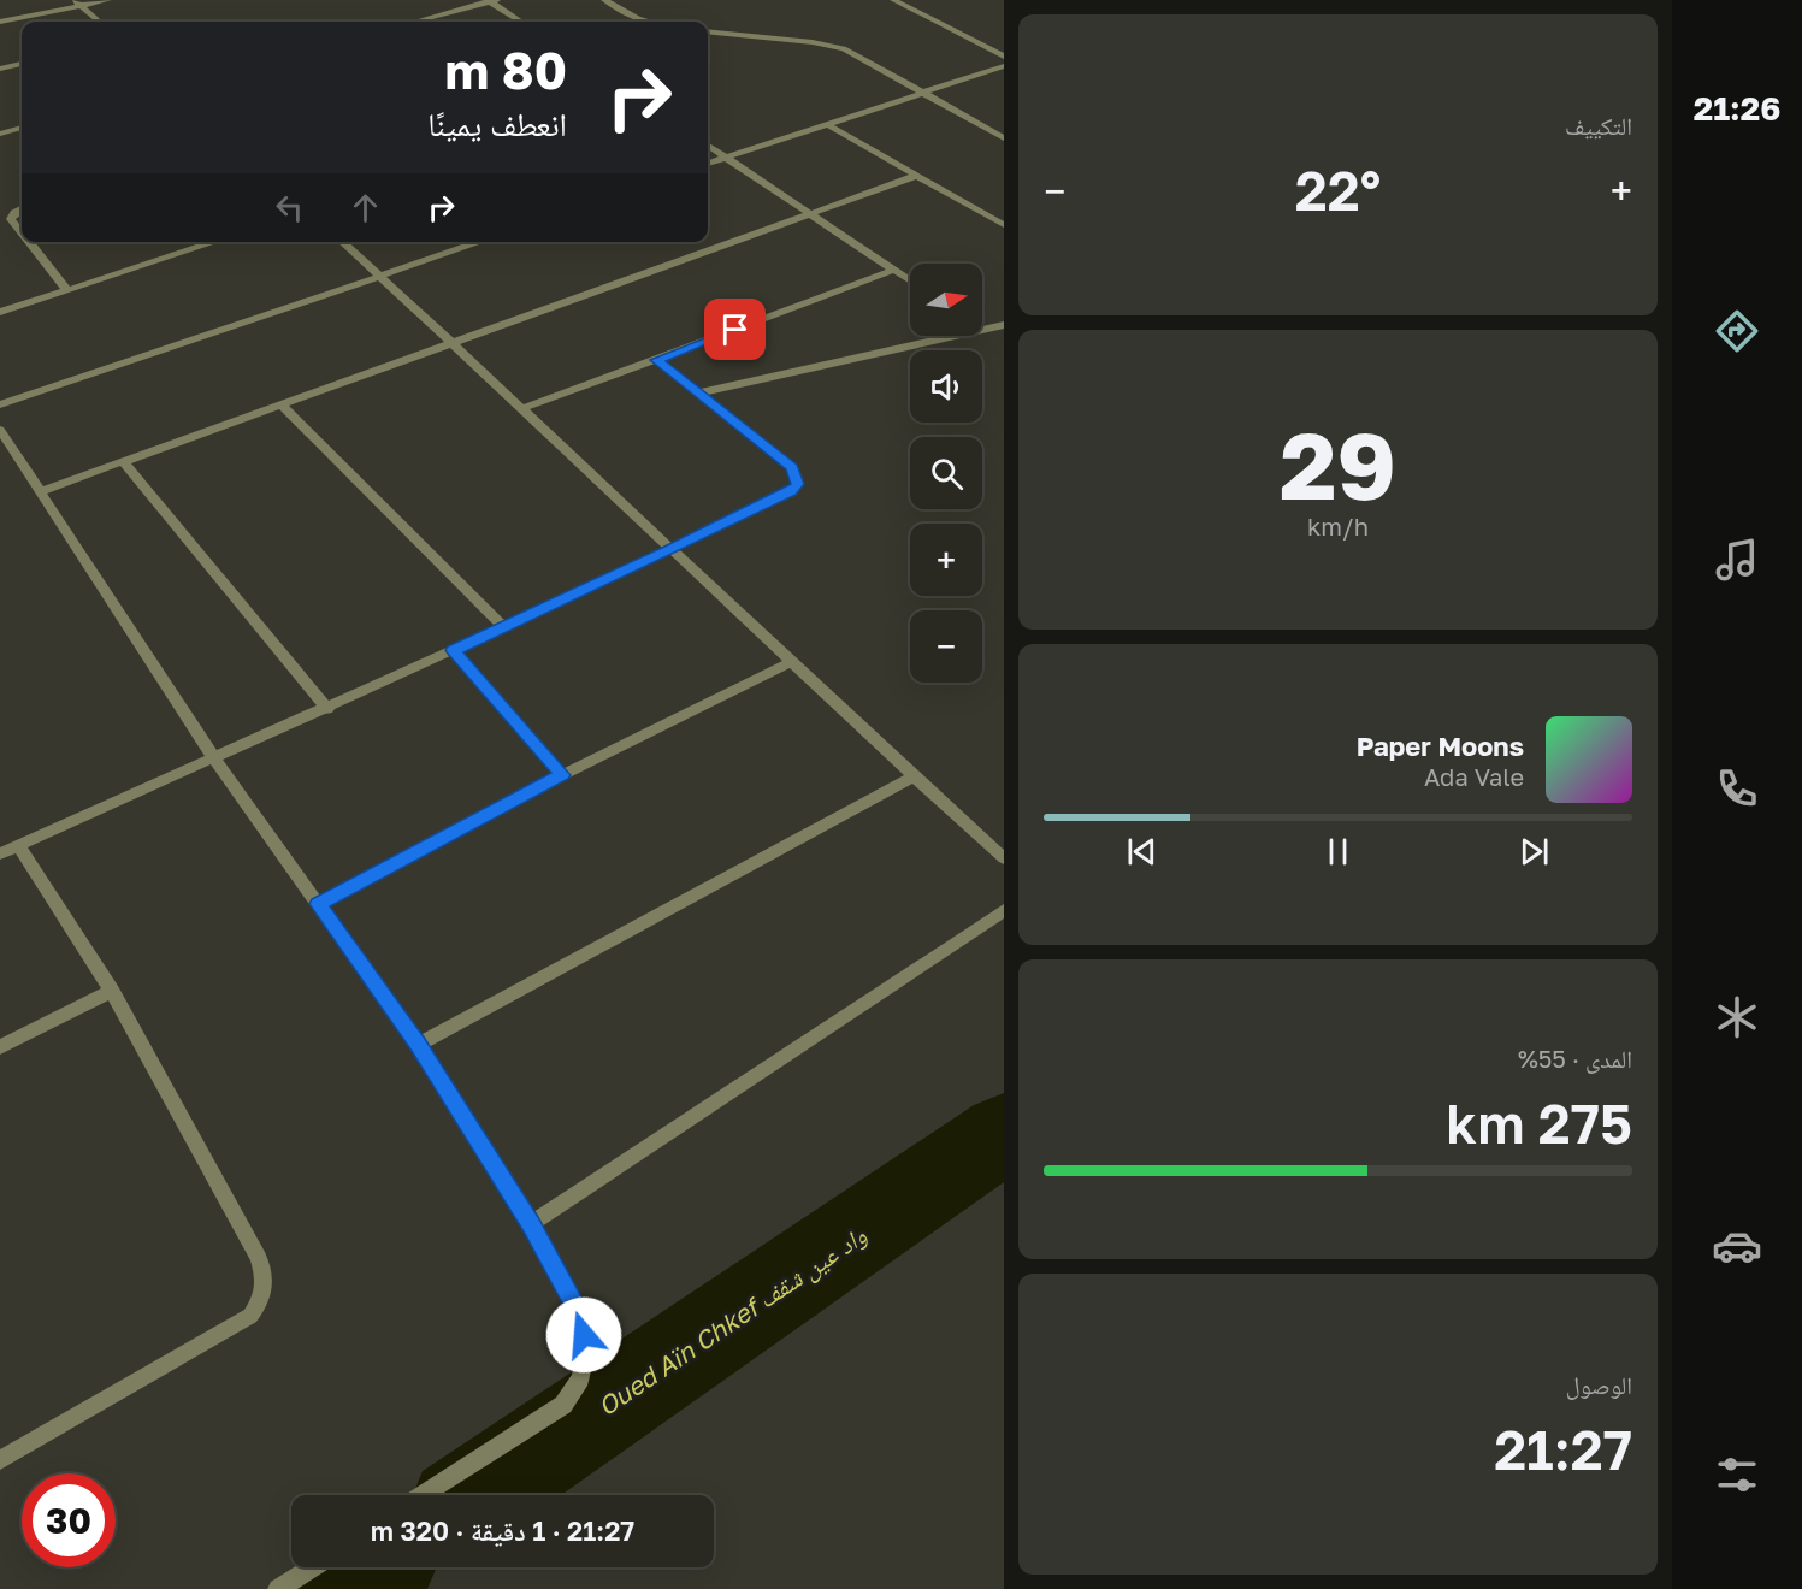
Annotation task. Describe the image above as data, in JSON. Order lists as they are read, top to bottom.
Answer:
{
  "water": ["Oued Aïn Chkef واد عين شقف"],
  "north": "right",
  "page": {
    "tabs": "21:26",
    "tile": [
      "التكييف",
      ["29", "km/h"],
      ["المدى · 55%", "275 km"],
      ["الوصول", "21:27"]
    ],
    "turn": ["80 m", "انعطف يمينًا"],
    "heat": ["−", "22°", "+"],
    "map_buttons": ["+", "−"],
    "song": ["Paper Moons", "Ada Vale"],
    "limit": "30",
    "trip": "21:27 · 1 دقيقة · 320 m"
  }
}
